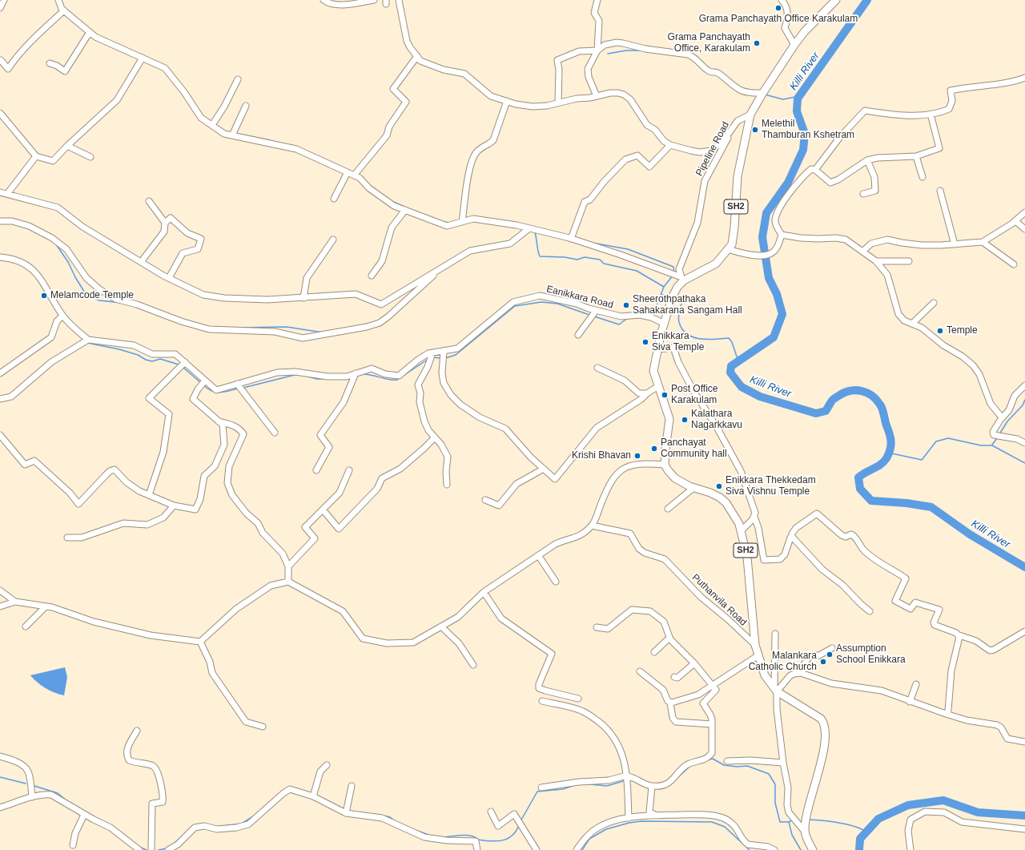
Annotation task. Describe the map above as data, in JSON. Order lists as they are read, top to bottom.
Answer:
{
  "streets": {
    "main road": ["SH2"],
    "street": ["Pipeline Road", "Eanikkara Road", "Puthanvila Road"]
  },
  "crossings": [
    ["Pipeline Road", "SH2"],
    ["SH2", "Eanikkara Road"],
    ["SH2", "Puthanvila Road"]
  ],
  "water": ["Killi River"],
  "places": [
    "Grama Panchayath Office Karakulam",
    "Grama Panchayath Office, Karakulam",
    "Melethil Thamburan Kshetram",
    "Melamcode Temple",
    "Sheerothpathaka Sahakarana Sangam Hall",
    "Temple",
    "Enikkara Siva Temple",
    "Post Office Karakulam",
    "Kalathara Nagarkkavu",
    "Panchayat Community hall",
    "Krishi Bhavan",
    "Enikkara Thekkedam Siva Vishnu Temple",
    "Assumption School Enikkara",
    "Malankara Catholic Church"
  ]
}
